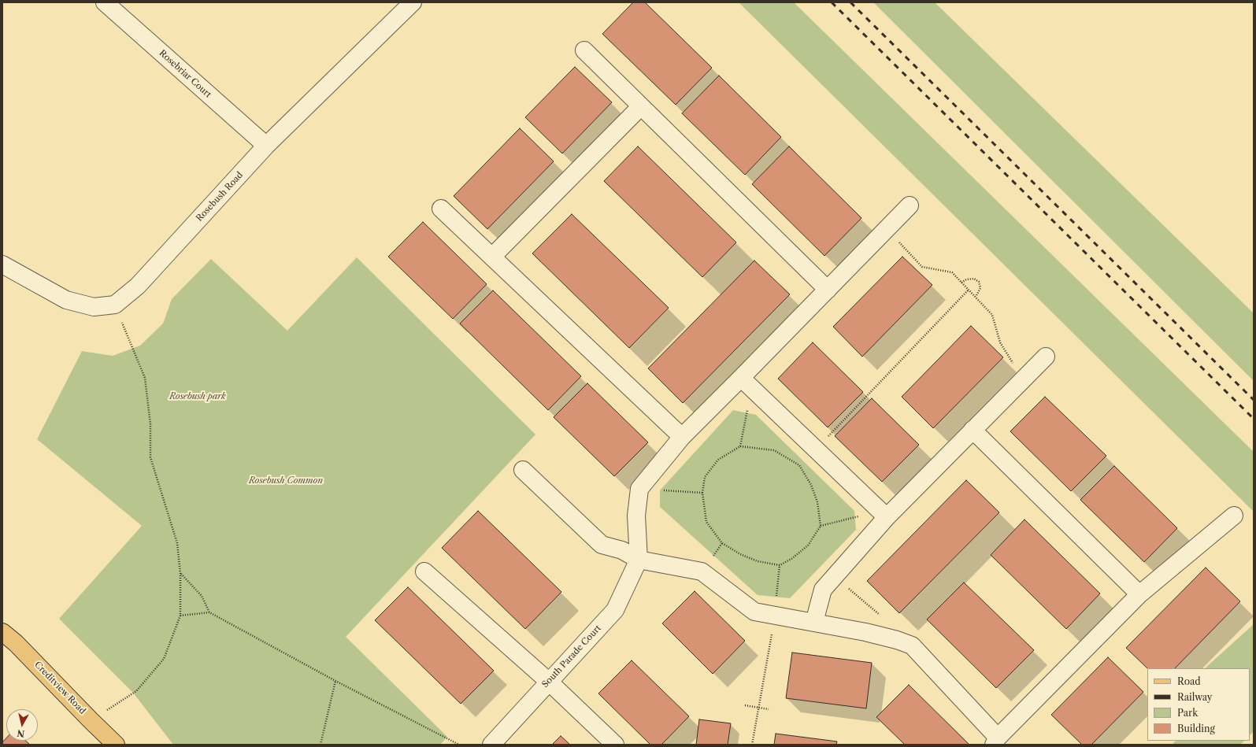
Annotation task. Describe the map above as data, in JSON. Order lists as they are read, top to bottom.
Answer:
{
  "streets": {
    "main road": ["Creditview Road"],
    "street": ["Rosebriar Court", "Rosebush Road", "South Parade Court"]
  },
  "crossings": [
    ["Rosebriar Court", "Rosebush Road"]
  ],
  "parks": ["Rosebush park", "Rosebush Common"],
  "legend": [
    "Road",
    "Railway",
    "Park",
    "Building"
  ],
  "north": "bottom"
}
